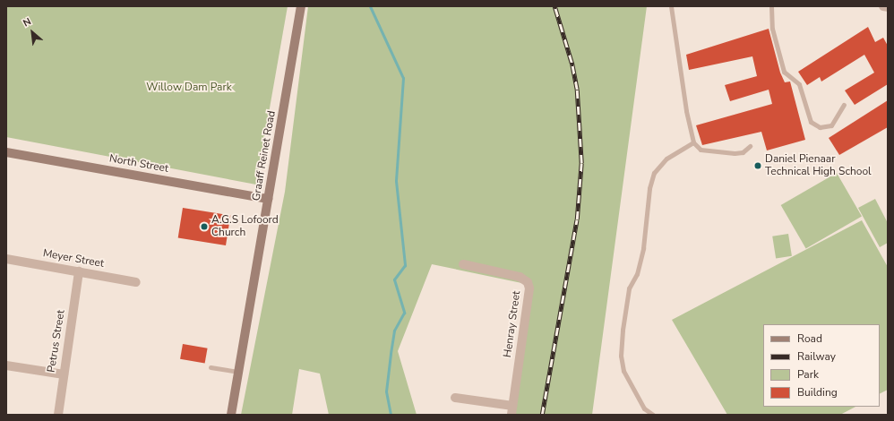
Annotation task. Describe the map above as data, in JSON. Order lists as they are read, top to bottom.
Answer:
{
  "streets": {
    "main road": ["Graaff Reinet Road", "North Street"],
    "street": ["Meyer Street", "Henray Street", "Petrus Street"]
  },
  "crossings": [
    ["Graaff Reinet Road", "North Street"],
    ["Meyer Street", "Petrus Street"]
  ],
  "parks": ["Willow Dam Park"],
  "places": ["Daniel Pienaar Technical High School", "A.G.S Lofoord Church"],
  "legend": [
    "Road",
    "Railway",
    "Park",
    "Building"
  ],
  "north": "top left"
}
